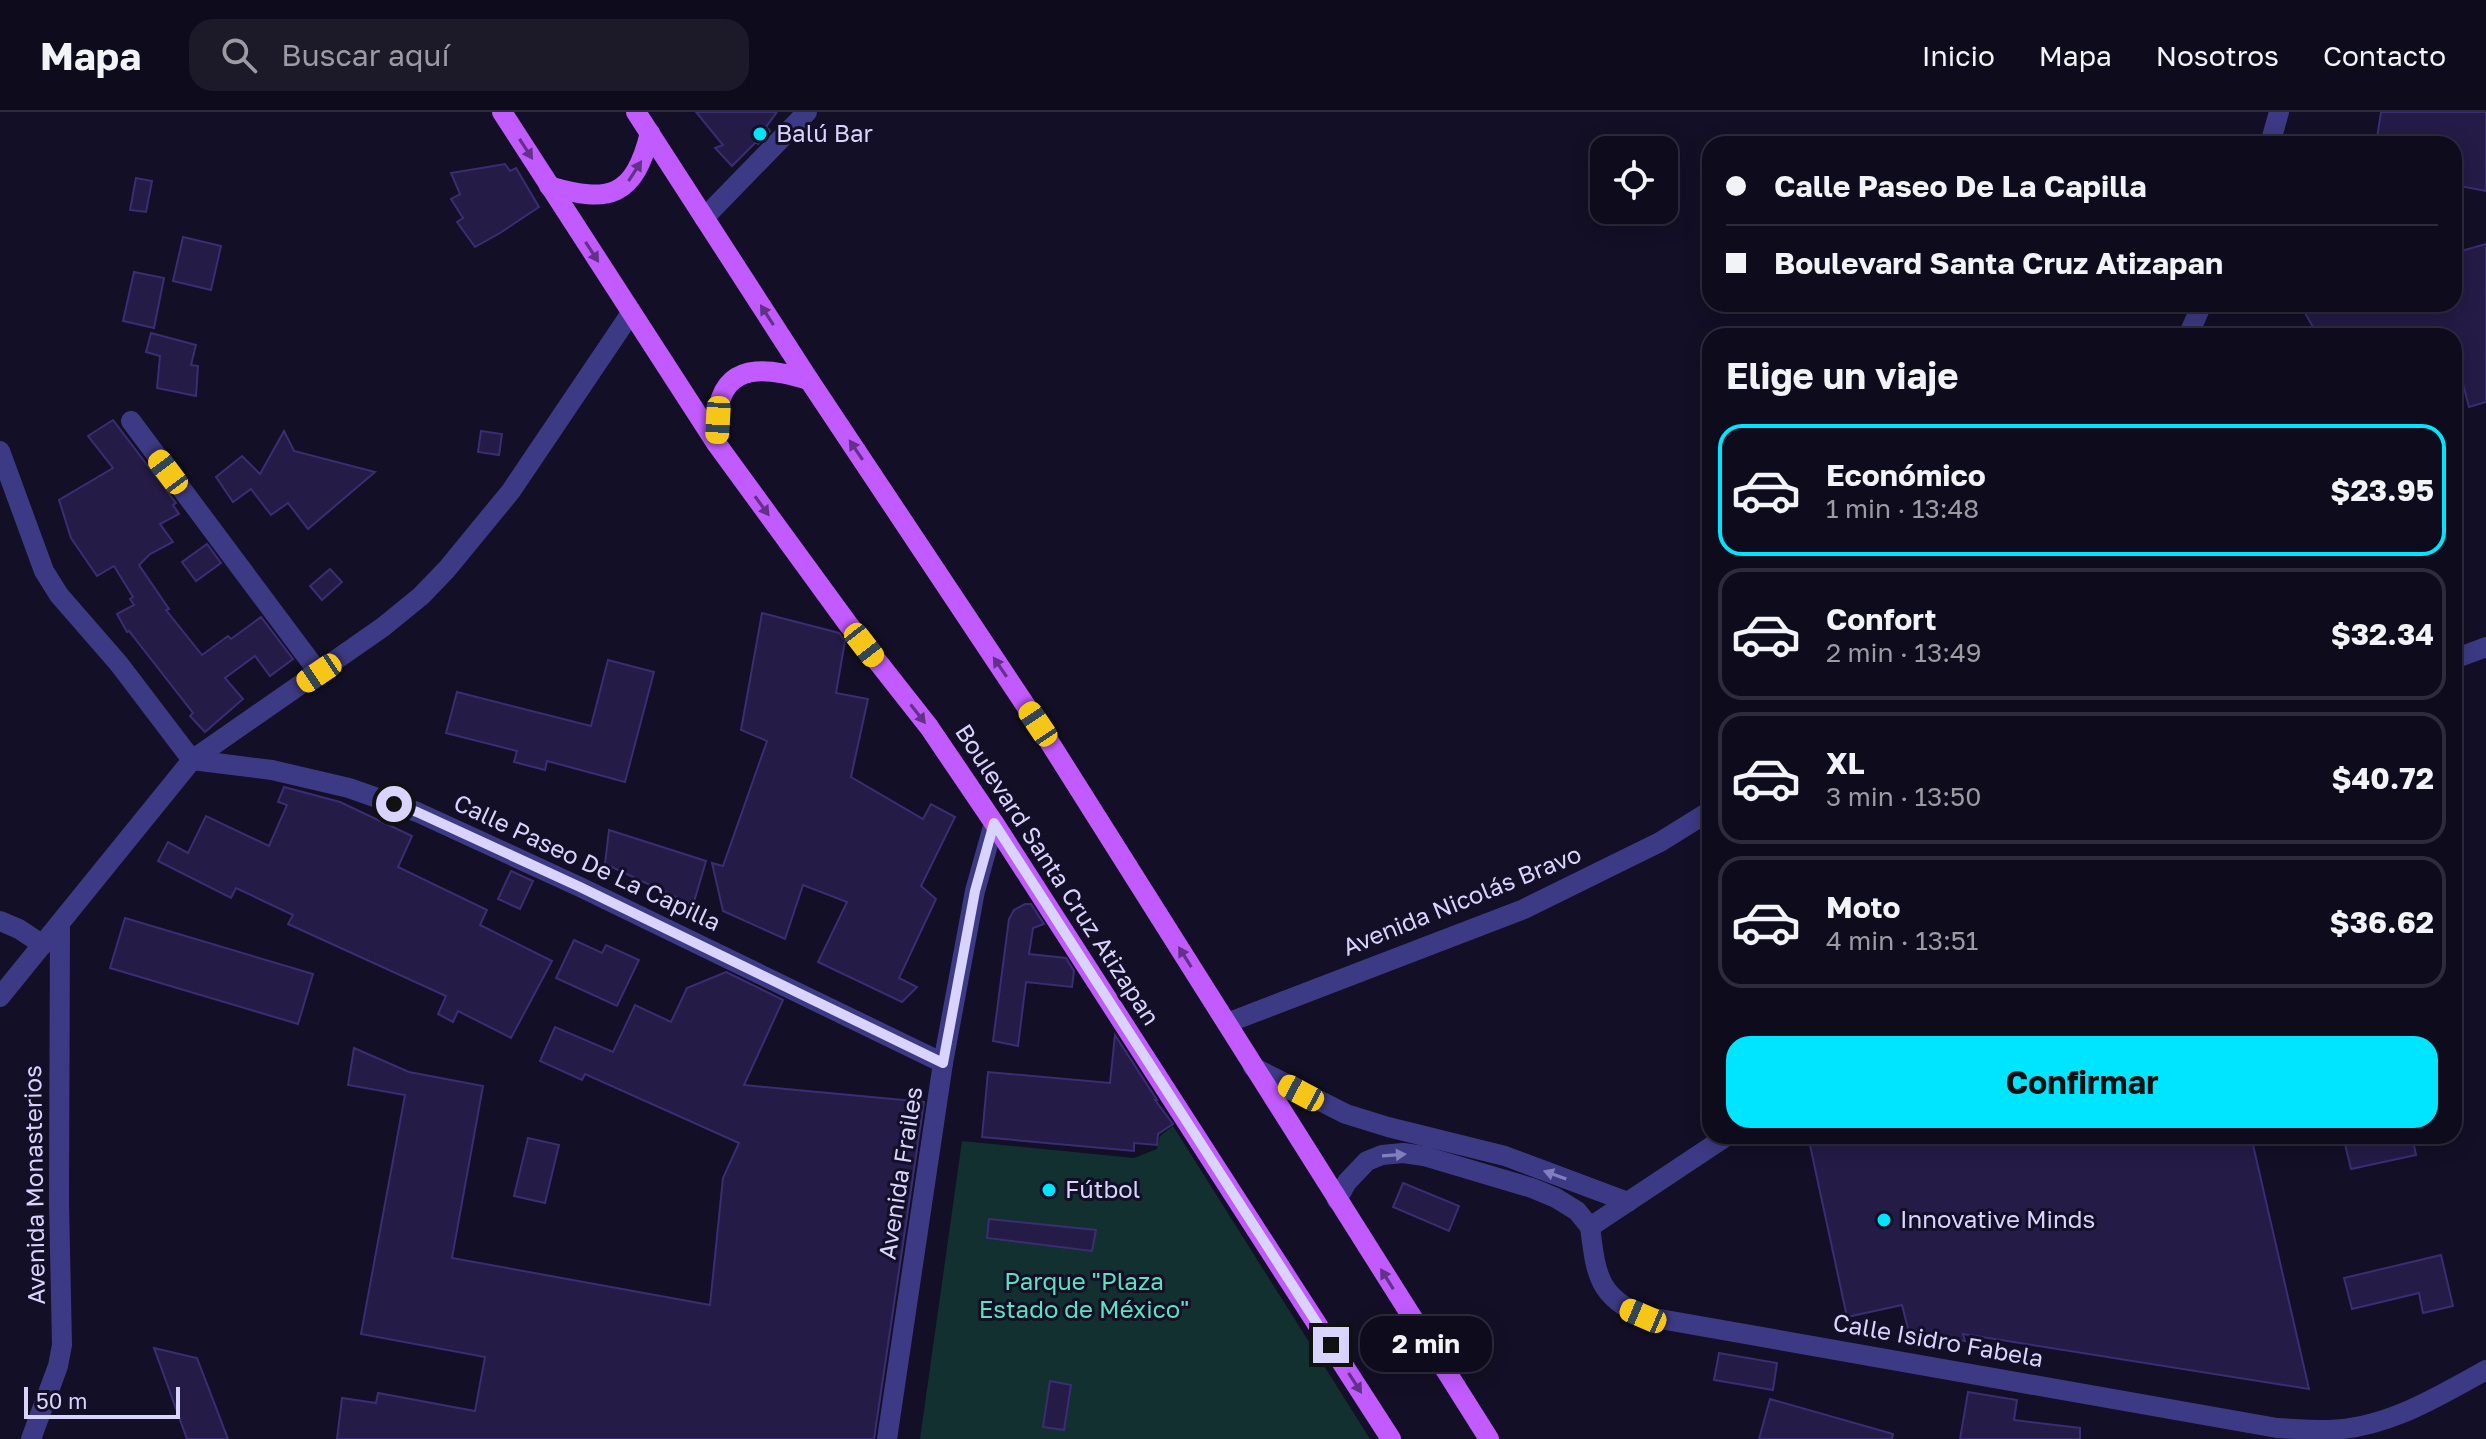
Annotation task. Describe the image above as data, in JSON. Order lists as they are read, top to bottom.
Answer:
{
  "streets": {
    "main road": ["Boulevard Santa Cruz Atizapan"],
    "street": [
      "Calle Paseo De La Capilla",
      "Avenida Nicolás Bravo",
      "Avenida Frailes",
      "Avenida Monasterios",
      "Calle Isidro Fabela"
    ]
  },
  "crossings": [
    ["Calle Paseo De La Capilla", "Avenida Frailes"],
    ["Boulevard Santa Cruz Atizapan", "Avenida Frailes"]
  ],
  "parks": ["Parque \"Plaza Estado de México\""],
  "places": ["Balú Bar", "Fútbol", "Innovative Minds"],
  "scale_bar": "50 m",
  "page": {
    "header": "Mapa",
    "search": "Buscar aquí",
    "nav": [
      "Inicio",
      "Mapa",
      "Nosotros",
      "Contacto"
    ],
    "banner": ["Calle Paseo De La Capilla", "Boulevard Santa Cruz Atizapan"],
    "heading": "Elige un viaje",
    "list": [
      {
        "name": "Económico",
        "note": "1 min · 13:48",
        "value": "$23.95"
      },
      {
        "name": "Confort",
        "note": "2 min · 13:49",
        "value": "$32.34"
      },
      {
        "name": "XL",
        "note": "3 min · 13:50",
        "value": "$40.72"
      },
      {
        "name": "Moto",
        "note": "4 min · 13:51",
        "value": "$36.62"
      }
    ],
    "buttons": "Confirmar",
    "bubble": "2 min",
    "scale": "50 m"
  }
}
